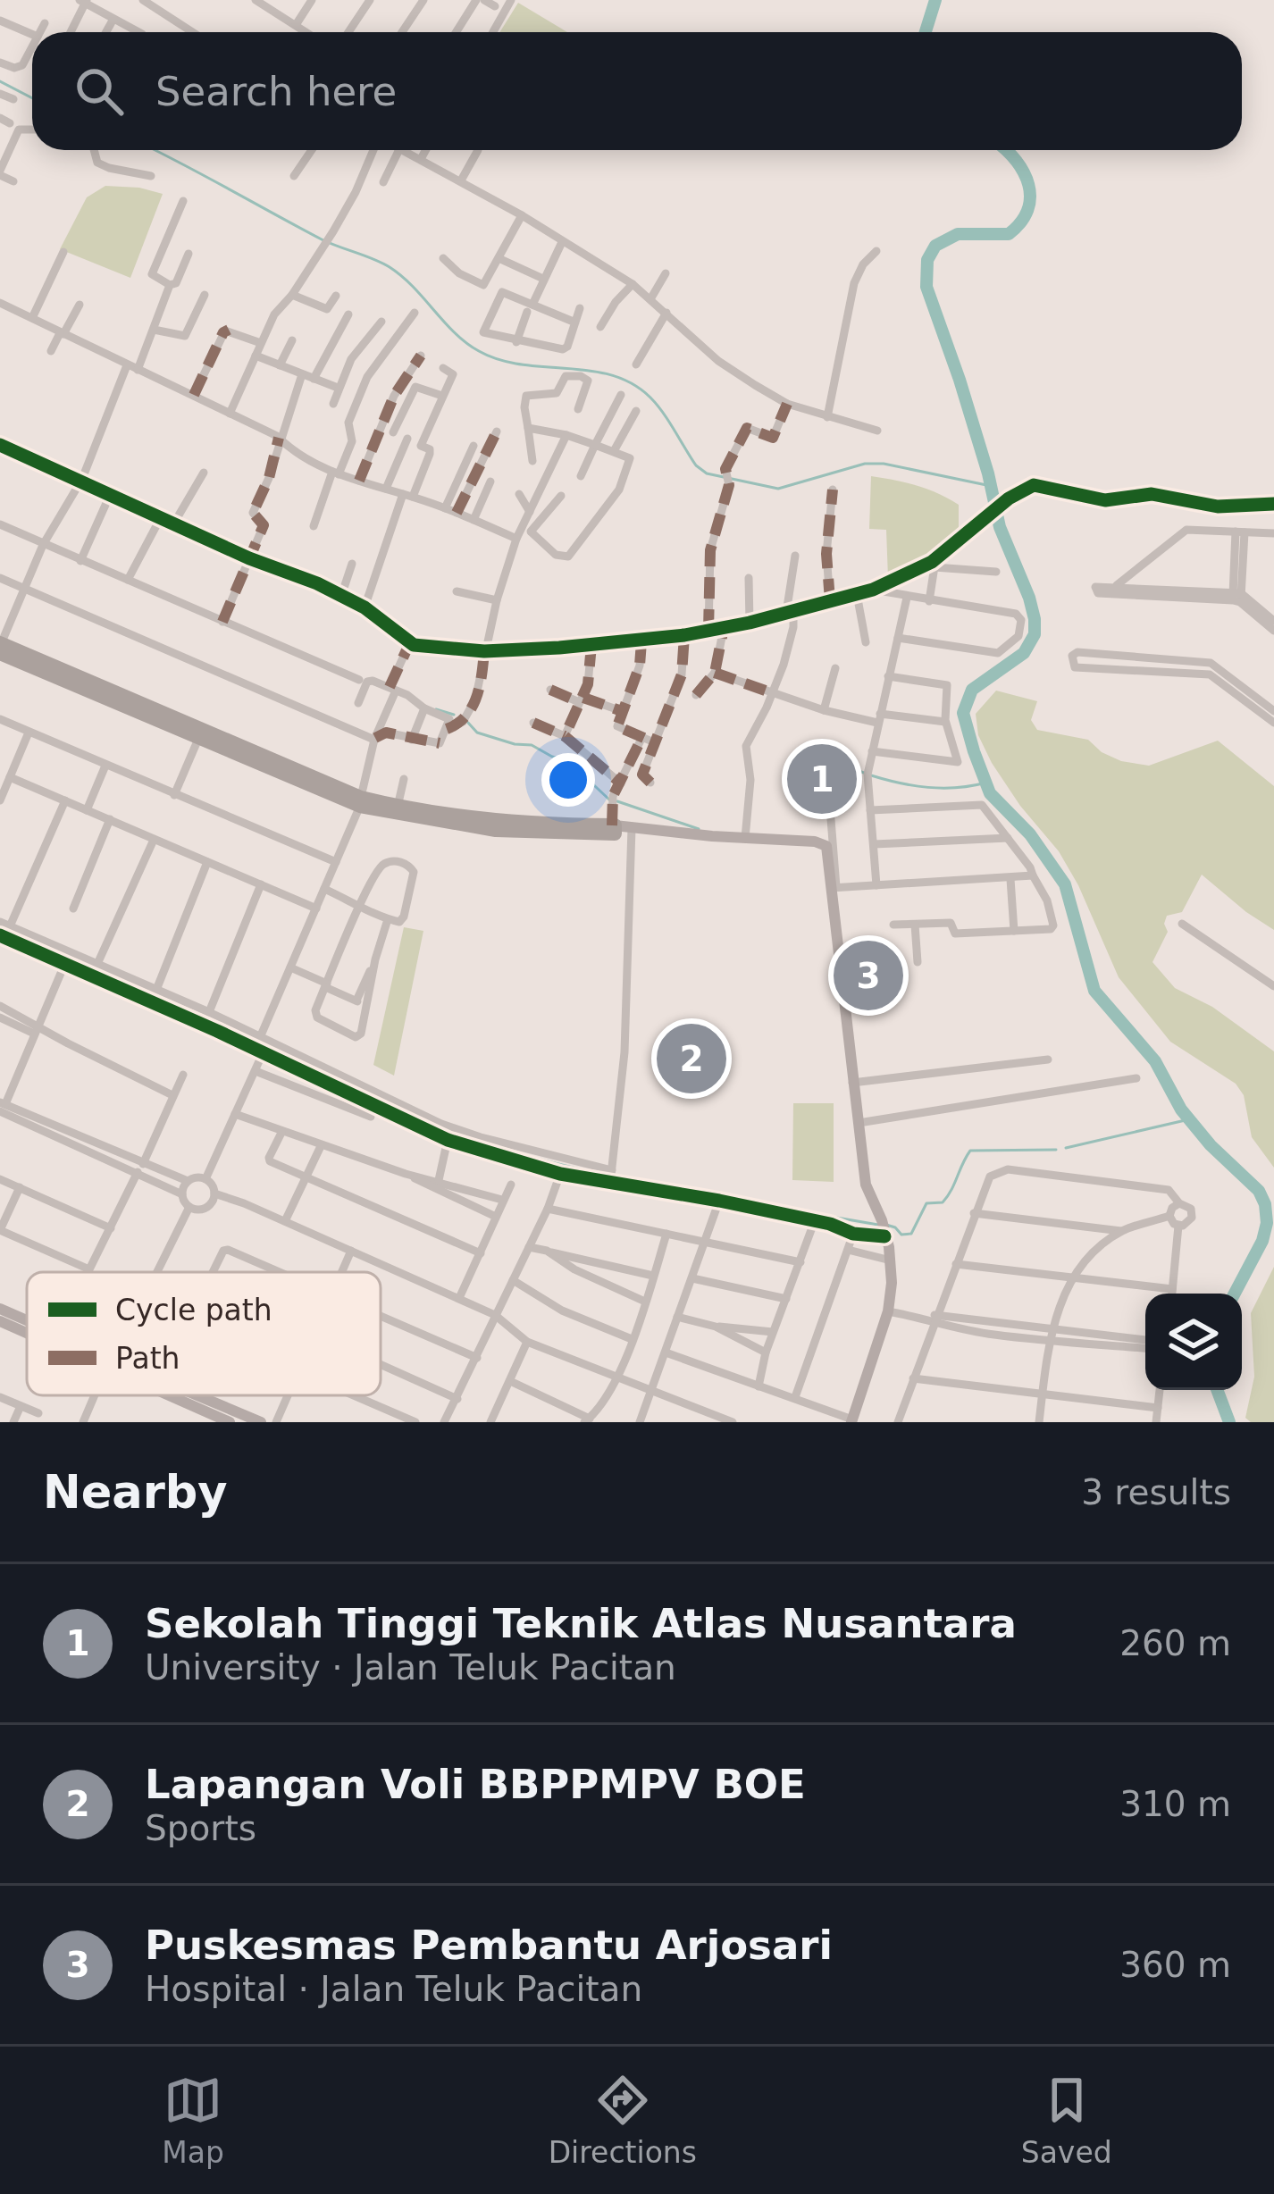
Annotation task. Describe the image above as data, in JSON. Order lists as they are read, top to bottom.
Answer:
{
  "legend": ["Cycle path", "Path"],
  "page": {
    "search": "Search here",
    "pins": ["1", "3", "2"],
    "heading": ["Nearby", "3 results"],
    "list": [
      {
        "mark": "1",
        "name": "Sekolah Tinggi Teknik Atlas Nusantara",
        "note": "University · Jalan Teluk Pacitan",
        "value": "260 m"
      },
      {
        "mark": "2",
        "name": "Lapangan Voli BBPPMPV BOE",
        "note": "Sports",
        "value": "310 m"
      },
      {
        "mark": "3",
        "name": "Puskesmas Pembantu Arjosari",
        "note": "Hospital · Jalan Teluk Pacitan",
        "value": "360 m"
      }
    ],
    "nav": ["Map", "Directions", "Saved"]
  }
}
